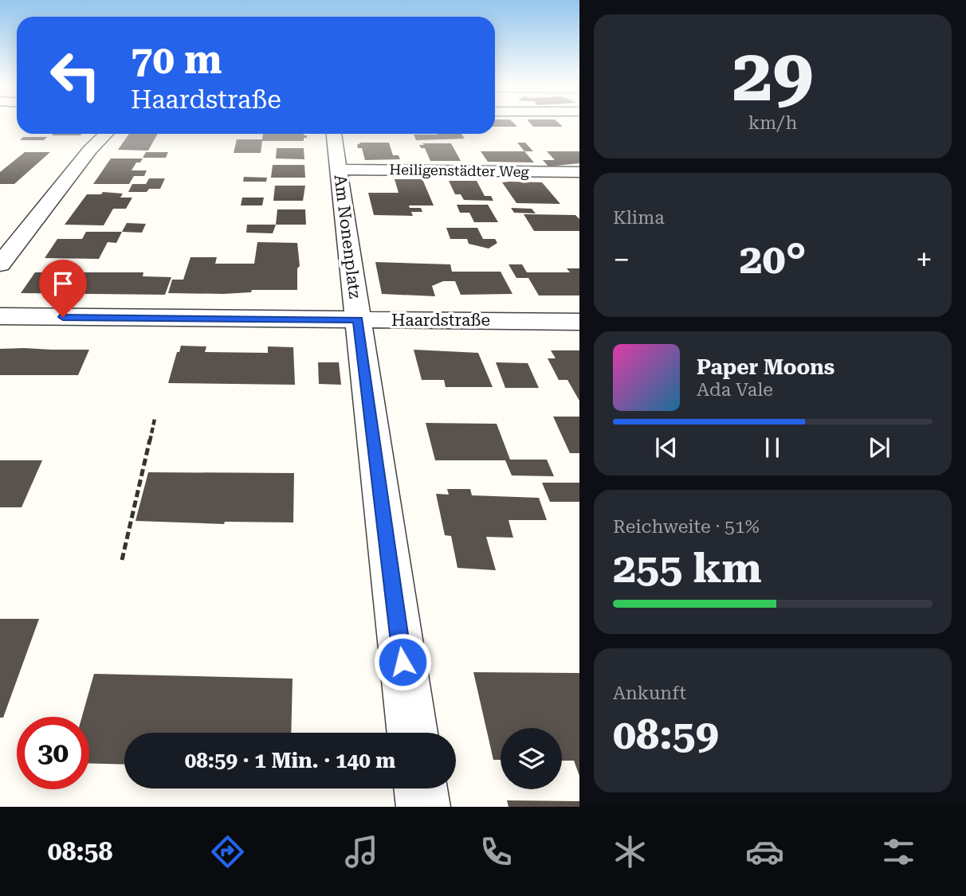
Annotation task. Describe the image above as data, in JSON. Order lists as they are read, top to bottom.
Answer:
{
  "streets": {
    "street": ["Heiligenstädter Weg", "Am Nonenplatz", "Haardstraße"]
  },
  "crossings": [
    ["Heiligenstädter Weg", "Am Nonenplatz"],
    ["Am Nonenplatz", "Haardstraße"]
  ],
  "page": {
    "tile": [
      ["29", "km/h"],
      "Klima",
      ["Reichweite · 51%", "255 km"],
      ["Ankunft", "08:59"]
    ],
    "turn": ["70 m", "Haardstraße"],
    "heat": ["−", "20°", "+"],
    "song": ["Paper Moons", "Ada Vale"],
    "limit": "30",
    "trip": "08:59 · 1 Min. · 140 m",
    "tabs": "08:58"
  }
}
